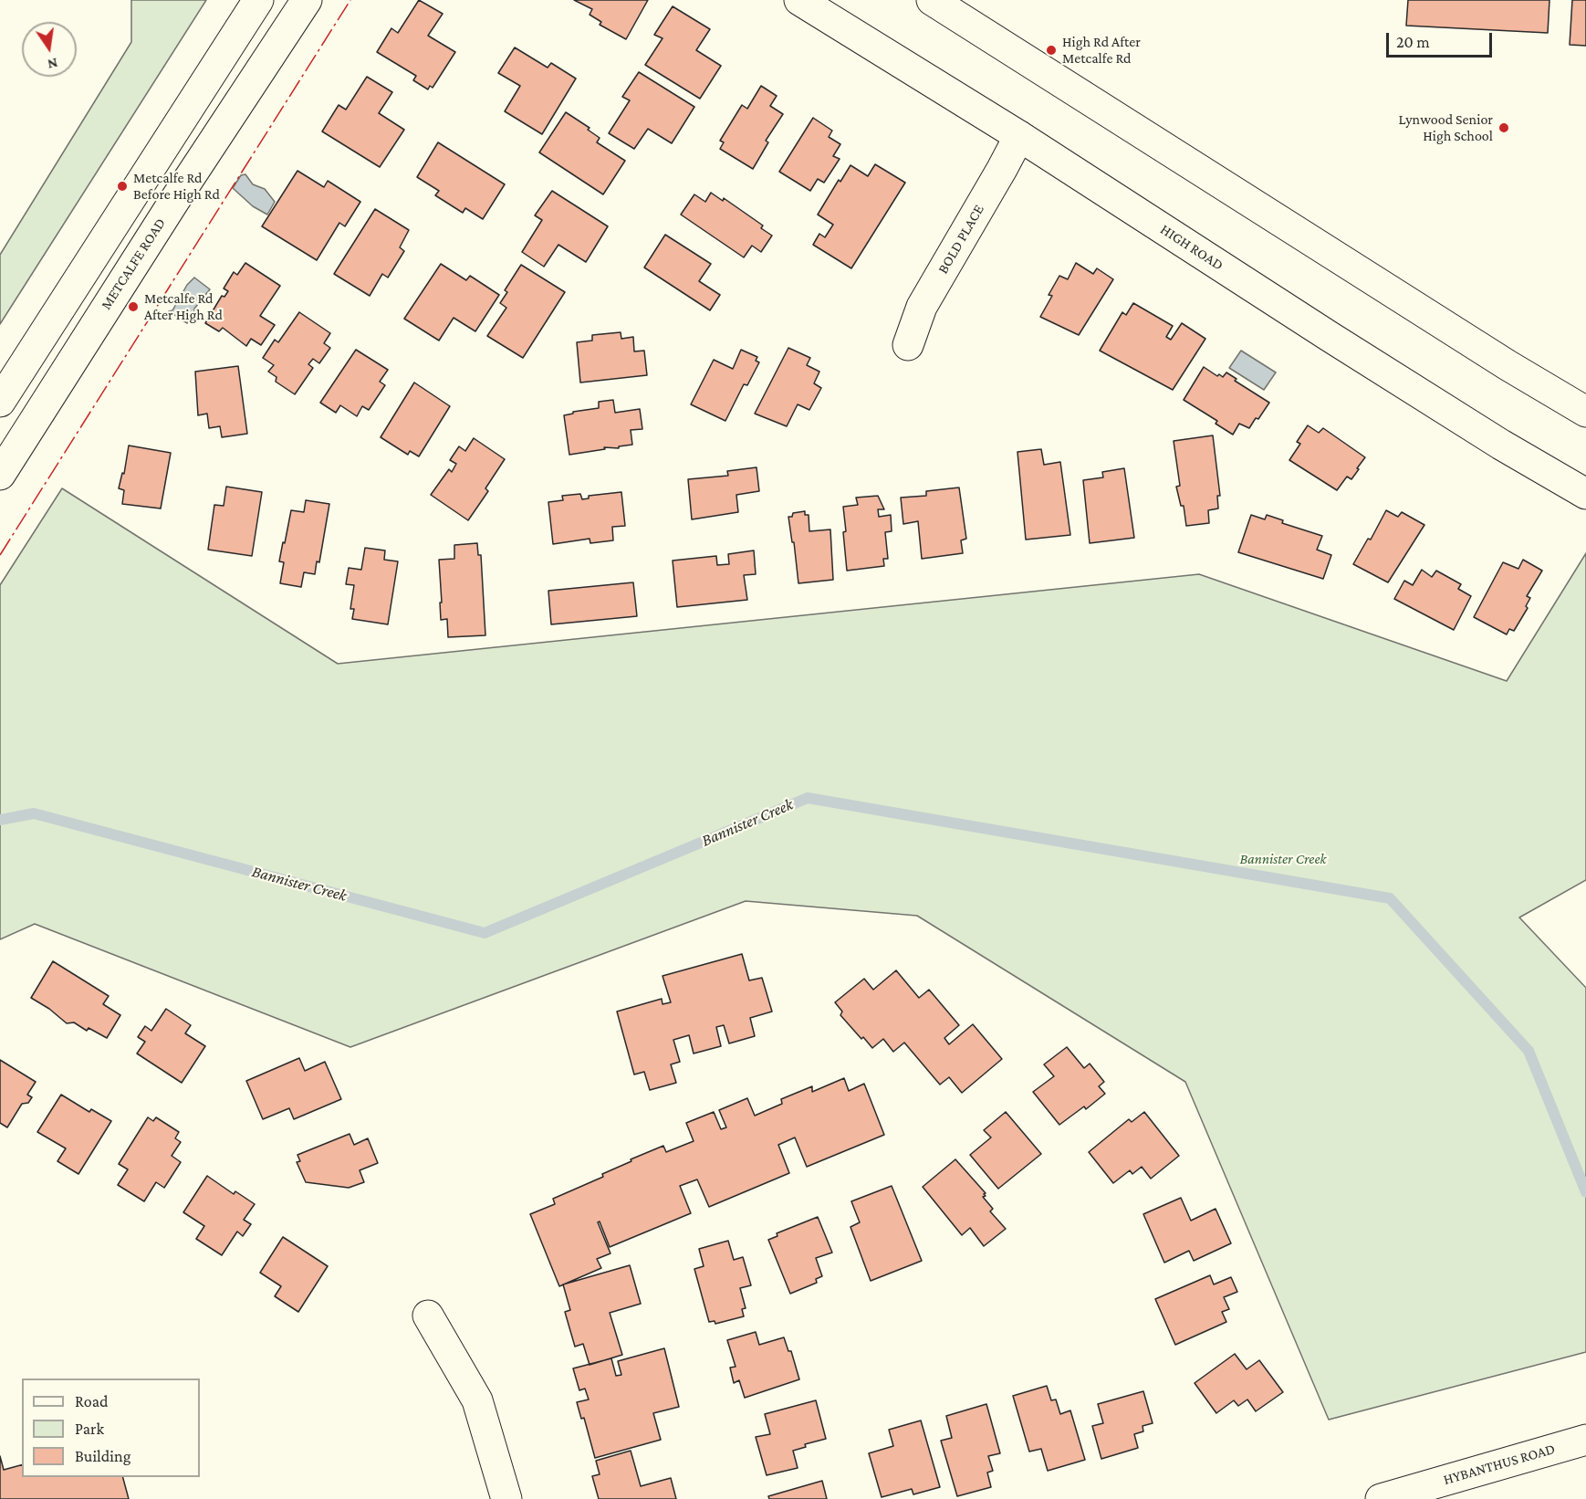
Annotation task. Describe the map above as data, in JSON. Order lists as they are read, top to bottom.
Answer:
{
  "streets": {
    "main road": [
      "BOLD PLACE",
      "HIGH ROAD",
      "METCALFE ROAD",
      "HYBANTHUS ROAD"
    ]
  },
  "crossings": [
    ["BOLD PLACE", "HIGH ROAD"]
  ],
  "water": ["Bannister Creek"],
  "parks": ["Bannister Creek"],
  "places": [
    "High Rd After Metcalfe Rd",
    "Lynwood Senior High School",
    "Metcalfe Rd Before High Rd",
    "Metcalfe Rd After High Rd"
  ],
  "legend": ["Road", "Park", "Building"],
  "scale_bar": "20 m",
  "north": "bottom"
}
